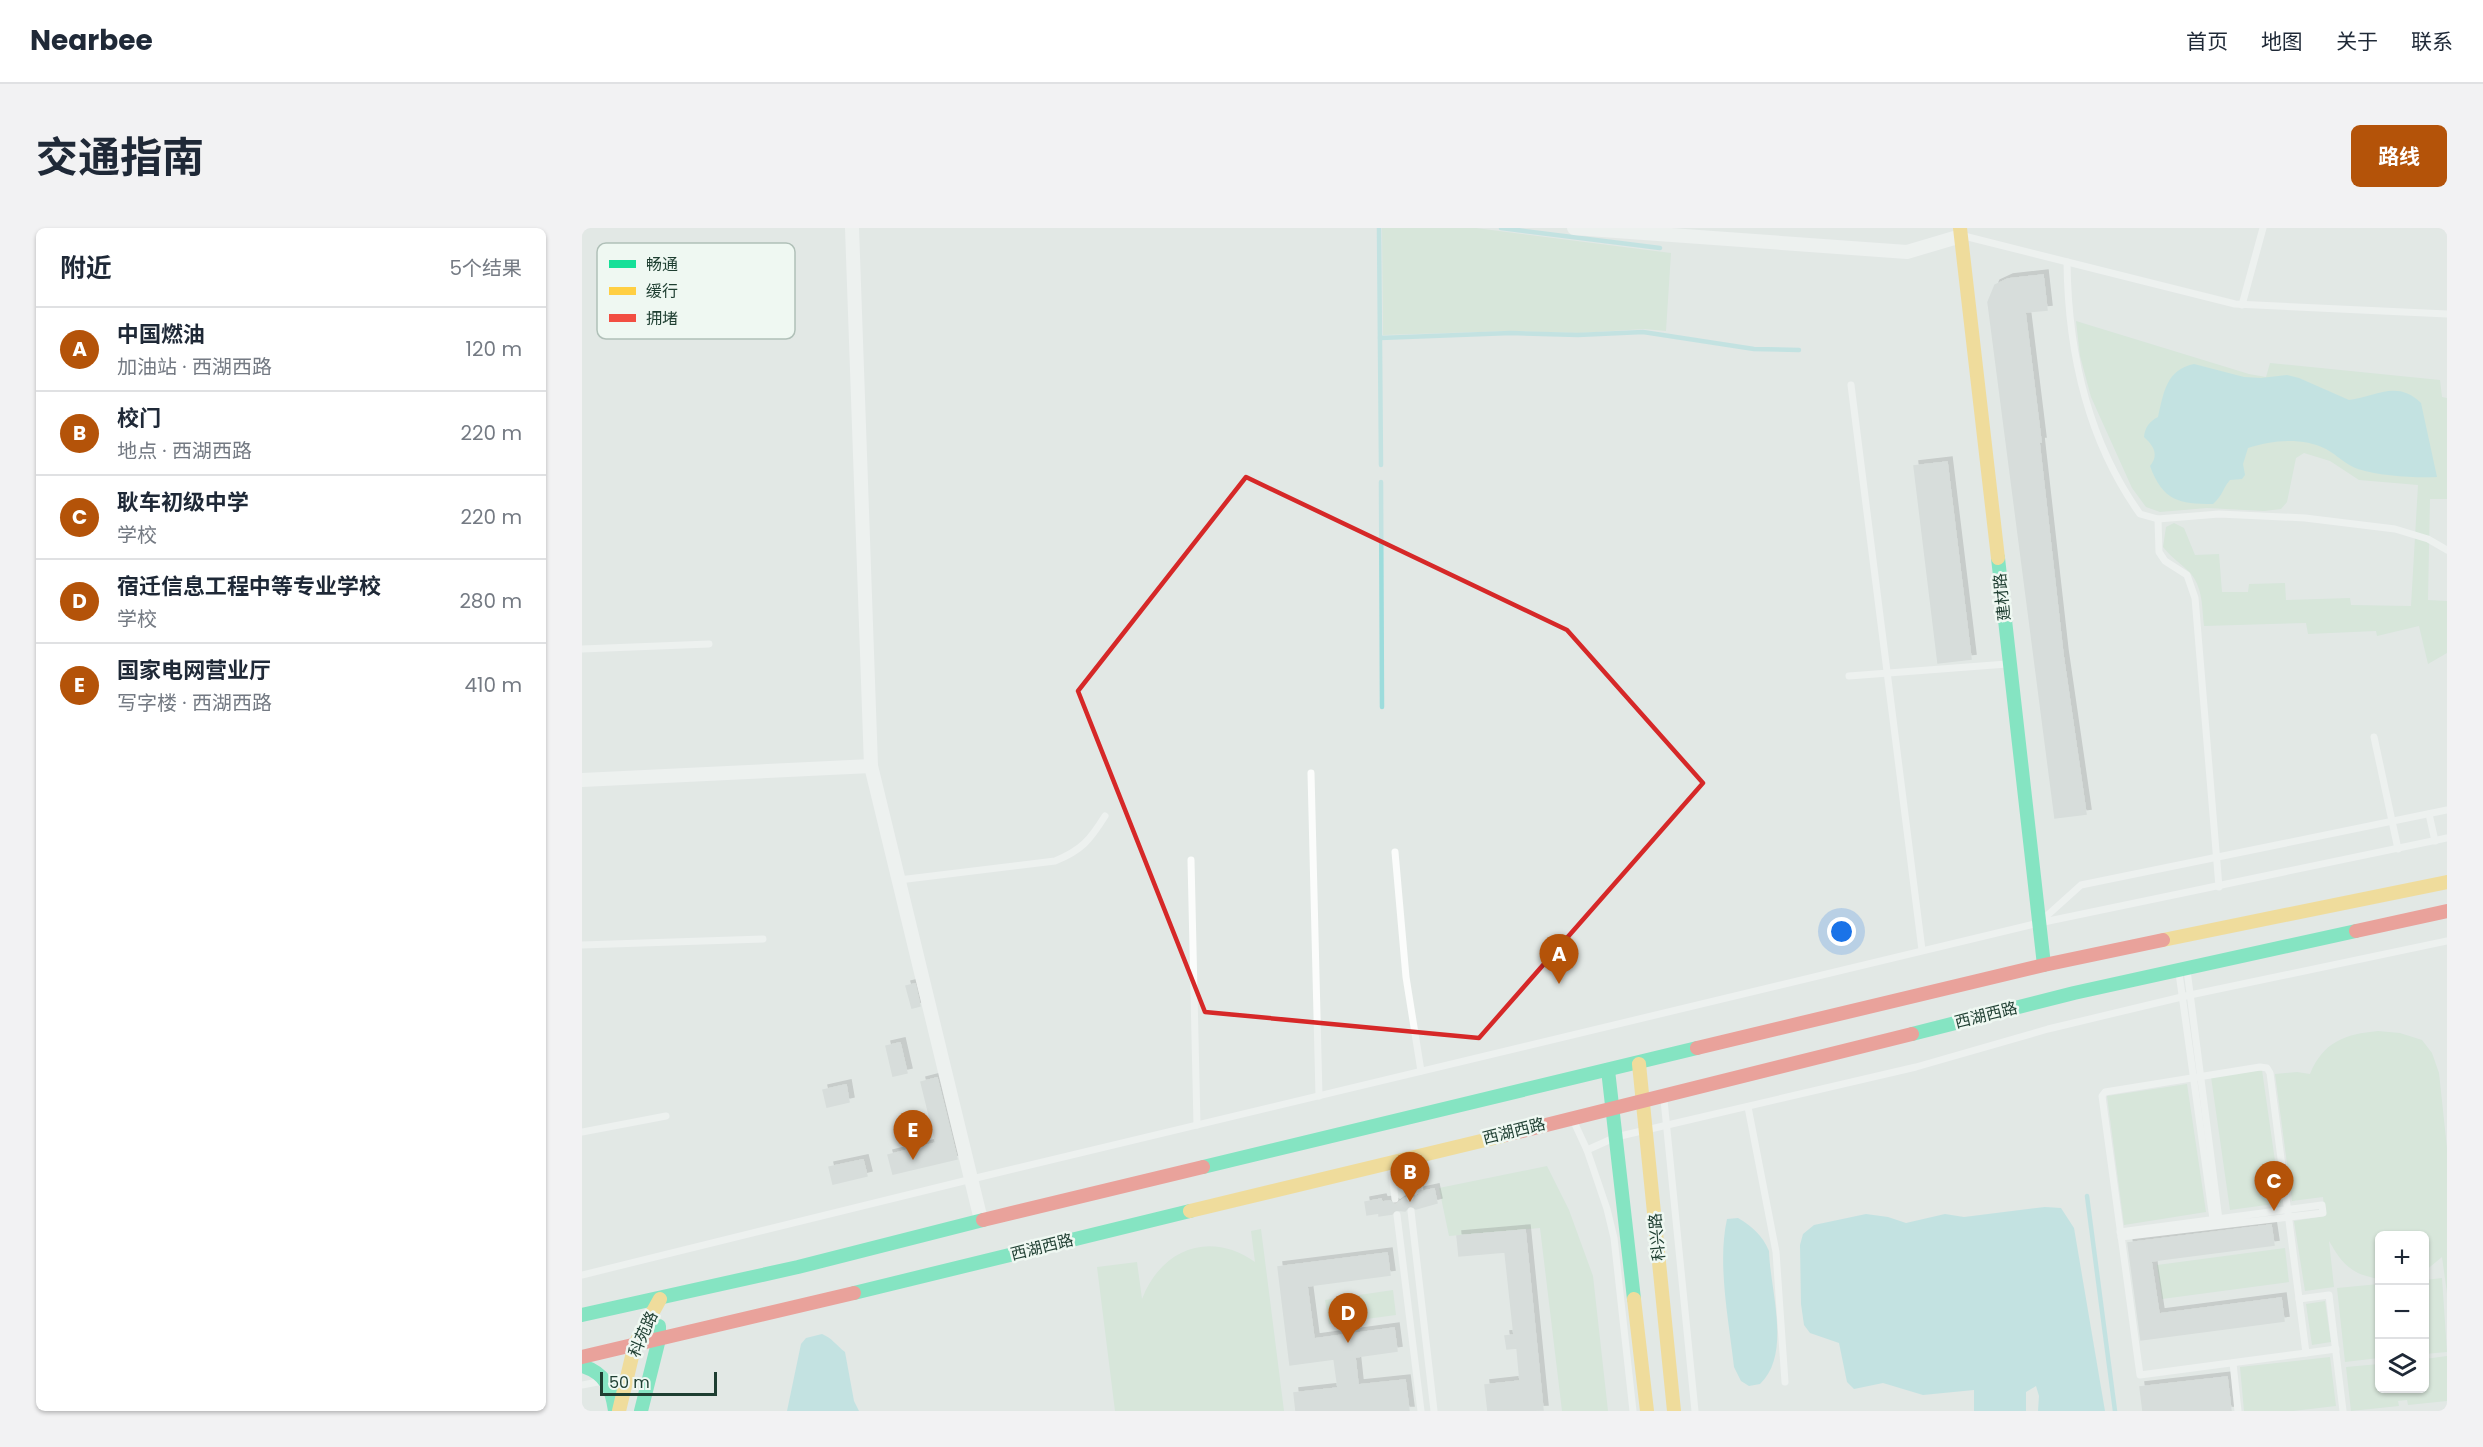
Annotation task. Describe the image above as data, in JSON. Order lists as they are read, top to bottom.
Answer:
{
  "streets": {
    "main road": [
      "建材路",
      "西湖西路",
      "科兴路",
      "科苑路"
    ]
  },
  "crossings": [
    ["西湖西路", "科兴路"],
    ["西湖西路", "科苑路"]
  ],
  "legend": ["畅通", "缓行", "拥堵"],
  "scale_bar": "50 m",
  "page": {
    "header": "Nearbee",
    "nav": [
      "首页",
      "地图",
      "关于",
      "联系"
    ],
    "title": "交通指南",
    "buttons": "路线",
    "heading": ["附近", "5个结果"],
    "list": [
      {
        "mark": "A",
        "name": "中国燃油",
        "note": "加油站 · 西湖西路",
        "value": "120 m"
      },
      {
        "mark": "B",
        "name": "校门",
        "note": "地点 · 西湖西路",
        "value": "220 m"
      },
      {
        "mark": "C",
        "name": "耿车初级中学",
        "note": "学校",
        "value": "220 m"
      },
      {
        "mark": "D",
        "name": "宿迁信息工程中等专业学校",
        "note": "学校",
        "value": "280 m"
      },
      {
        "mark": "E",
        "name": "国家电网营业厅",
        "note": "写字楼 · 西湖西路",
        "value": "410 m"
      }
    ],
    "pins": [
      "A",
      "E",
      "B",
      "C",
      "D"
    ],
    "map_buttons": ["+", "−"],
    "scale": "50 m"
  }
}
